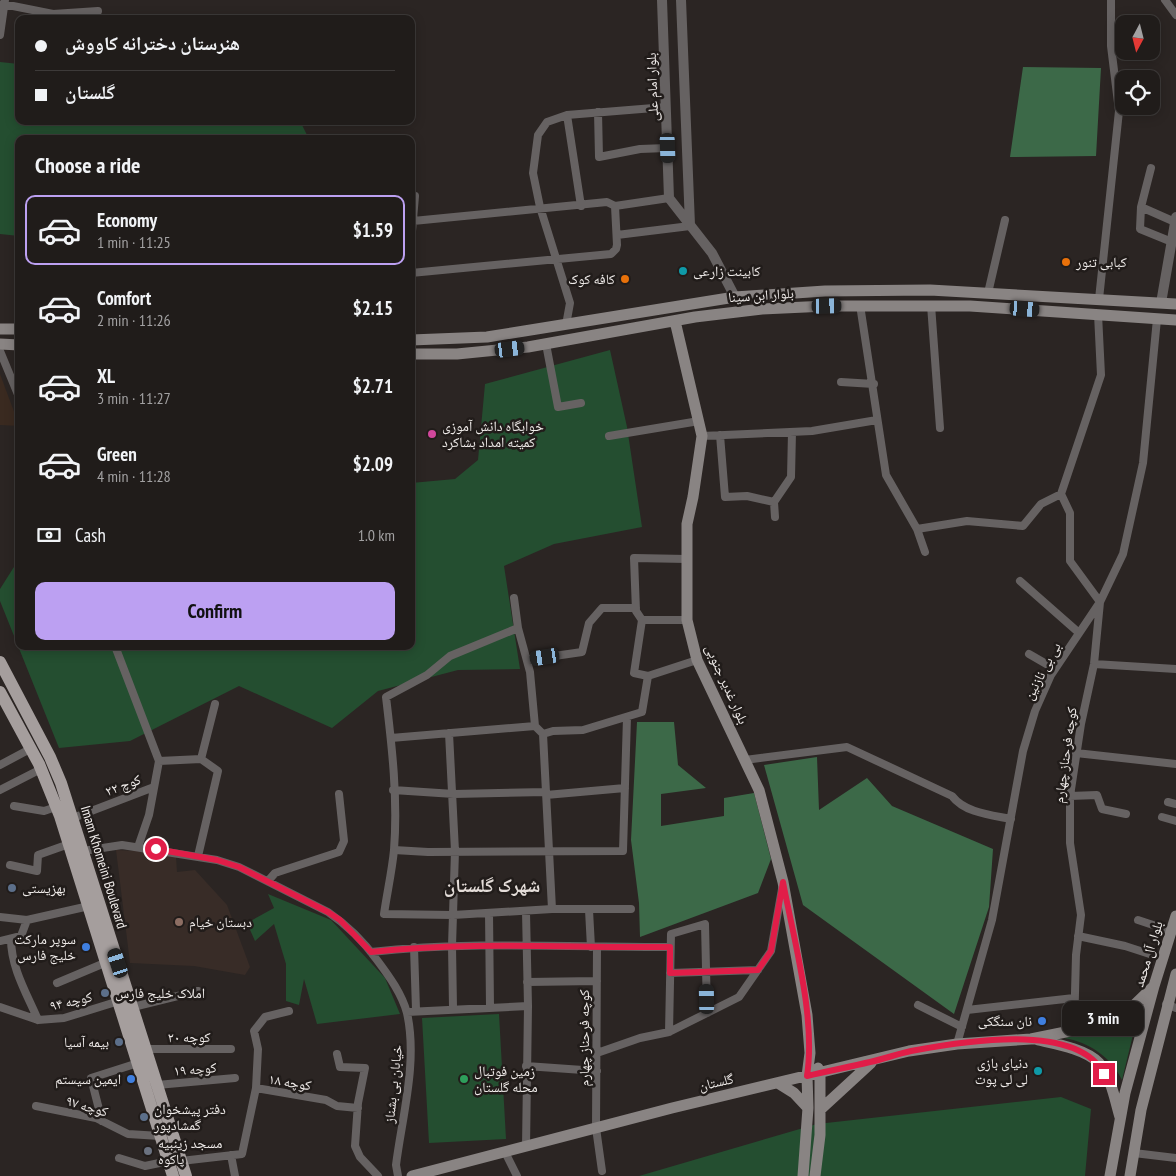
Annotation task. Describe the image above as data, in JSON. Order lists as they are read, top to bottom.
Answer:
{
  "streets": {
    "main road": [
      "بلوار ابن سینا",
      "بلوار غدیر جنوبی",
      "Imam Khomeini Boulevard",
      "بلوار آل محمد",
      "گلستان"
    ],
    "street": [
      "بلوار امام علی",
      "بی بی نازنین",
      "کوچه فرحناز چهارم",
      "کوچ ۲۲",
      "کوچه ۹۴",
      "کوچه ۲۰",
      "کوچه ۱۹",
      "کوچه ۱۸",
      "خیابان بی بشناز",
      "کوچه ۹۷"
    ]
  },
  "crossings": [
    ["بلوار ابن سینا", "بی بی نازنین"],
    ["بلوار ابن سینا", "بلوار غدیر جنوبی"],
    ["بی بی نازنین", "کوچه فرحناز چهارم"],
    ["بی بی نازنین", "گلستان"],
    ["بلوار غدیر جنوبی", "گلستان"],
    ["کوچه فرحناز چهارم", "گلستان"],
    ["کوچ ۲۲", "Imam Khomeini Boulevard"],
    ["Imam Khomeini Boulevard", "کوچه ۹۴"],
    ["Imam Khomeini Boulevard", "کوچه ۲۰"],
    ["Imam Khomeini Boulevard", "کوچه ۱۹"],
    ["Imam Khomeini Boulevard", "خیابان بی بشناز"],
    ["Imam Khomeini Boulevard", "کوچه ۹۷"],
    ["بلوار آل محمد", "گلستان"]
  ],
  "districts": ["شهرک گلستان"],
  "places": [
    "کبابی تنور",
    "کابینت زارعی",
    "کافه کوک",
    "خوابگاه دانش آموزی کمیته امداد بشاکرد",
    "بهزیستی",
    "دبستان خیام",
    "سوپر مارکت خلیج فارس",
    "املاک خلیج فارس",
    "نان سنگکی",
    "بیمه آسیا",
    "دنیای بازی لی لی پوت",
    "ایمین سیستم",
    "زمین فوتبال محله گلستان",
    "دفتر پیشخوان گمشادپور",
    "مسجد زینبیه پاکوه"
  ],
  "north": "bottom",
  "page": {
    "banner": ["هنرستان دخترانه کاووش", "گلستان"],
    "heading": "Choose a ride",
    "list": [
      {
        "name": "Economy",
        "note": "1 min · 11:25",
        "value": "$1.59"
      },
      {
        "name": "Comfort",
        "note": "2 min · 11:26",
        "value": "$2.15"
      },
      {
        "name": "XL",
        "note": "3 min · 11:27",
        "value": "$2.71"
      },
      {
        "name": "Green",
        "note": "4 min · 11:28",
        "value": "$2.09"
      }
    ],
    "pay": ["Cash", "1.0 km"],
    "buttons": "Confirm",
    "bubble": "3 min"
  }
}
